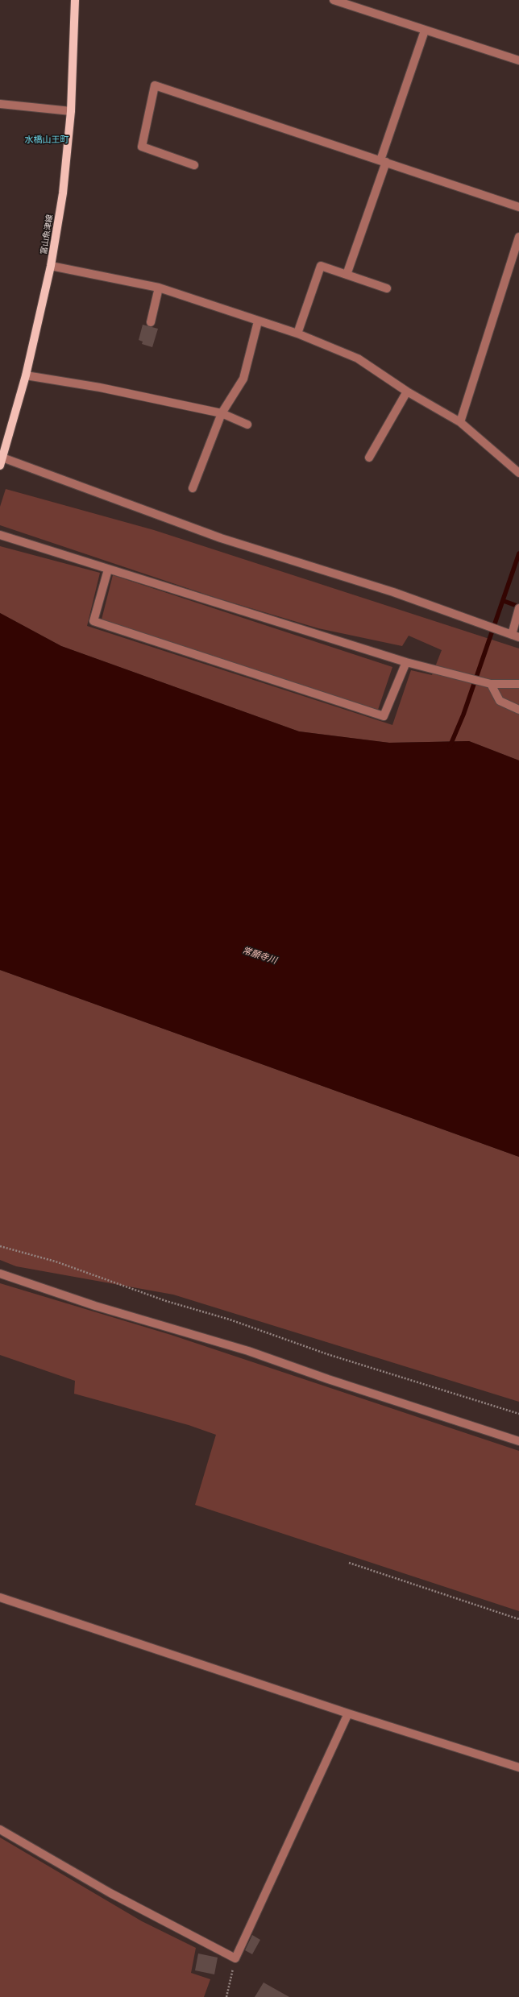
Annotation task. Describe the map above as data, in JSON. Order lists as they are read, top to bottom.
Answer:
{
  "streets": {
    "main road": ["富山魚津線"]
  },
  "districts": ["水橋山王町"],
  "water": ["常願寺川"]
}
